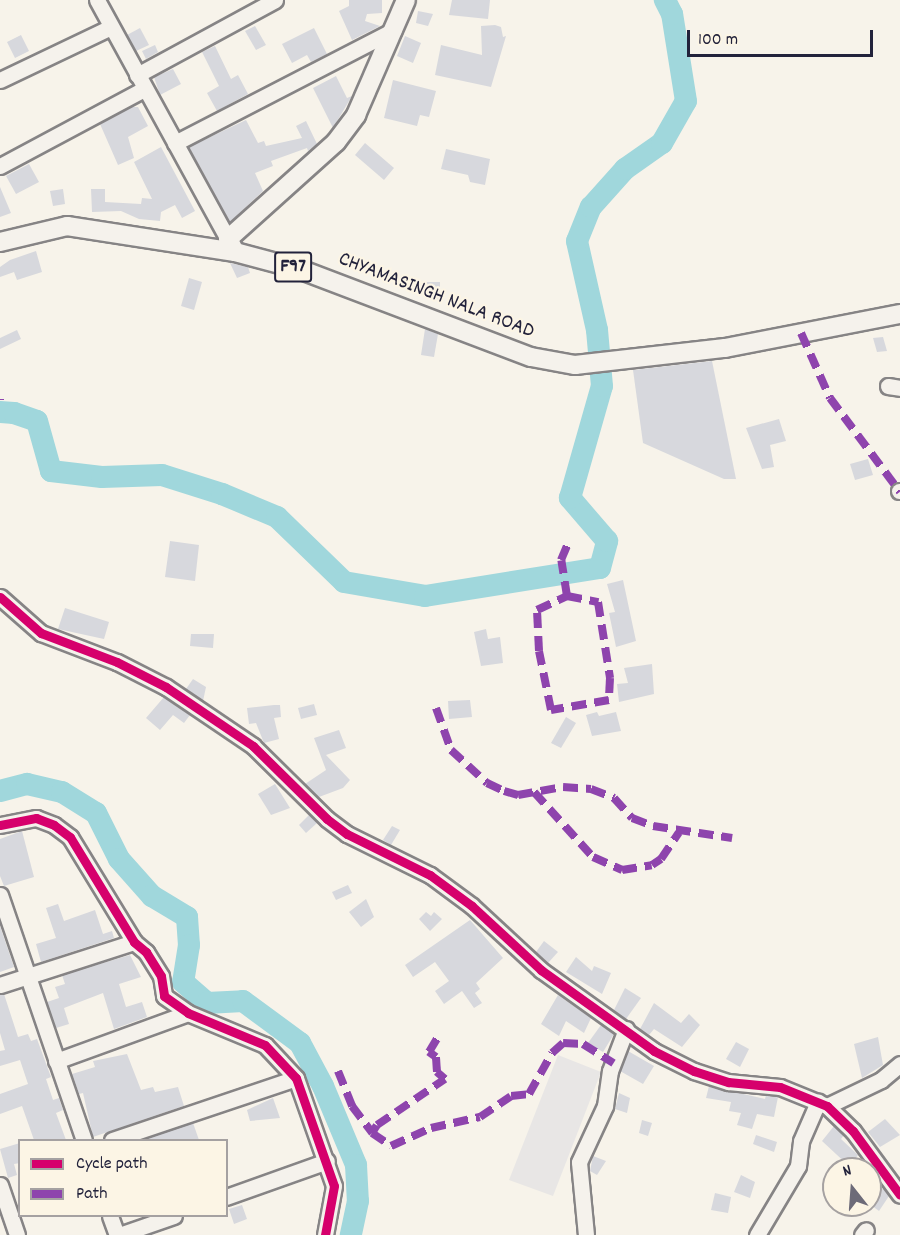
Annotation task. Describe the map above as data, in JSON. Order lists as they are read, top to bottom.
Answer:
{
  "streets": {
    "main road": ["F97", "CHYAMASINGH NALA ROAD"]
  },
  "legend": ["Cycle path", "Path"],
  "scale_bar": "100 m",
  "north": "top"
}
